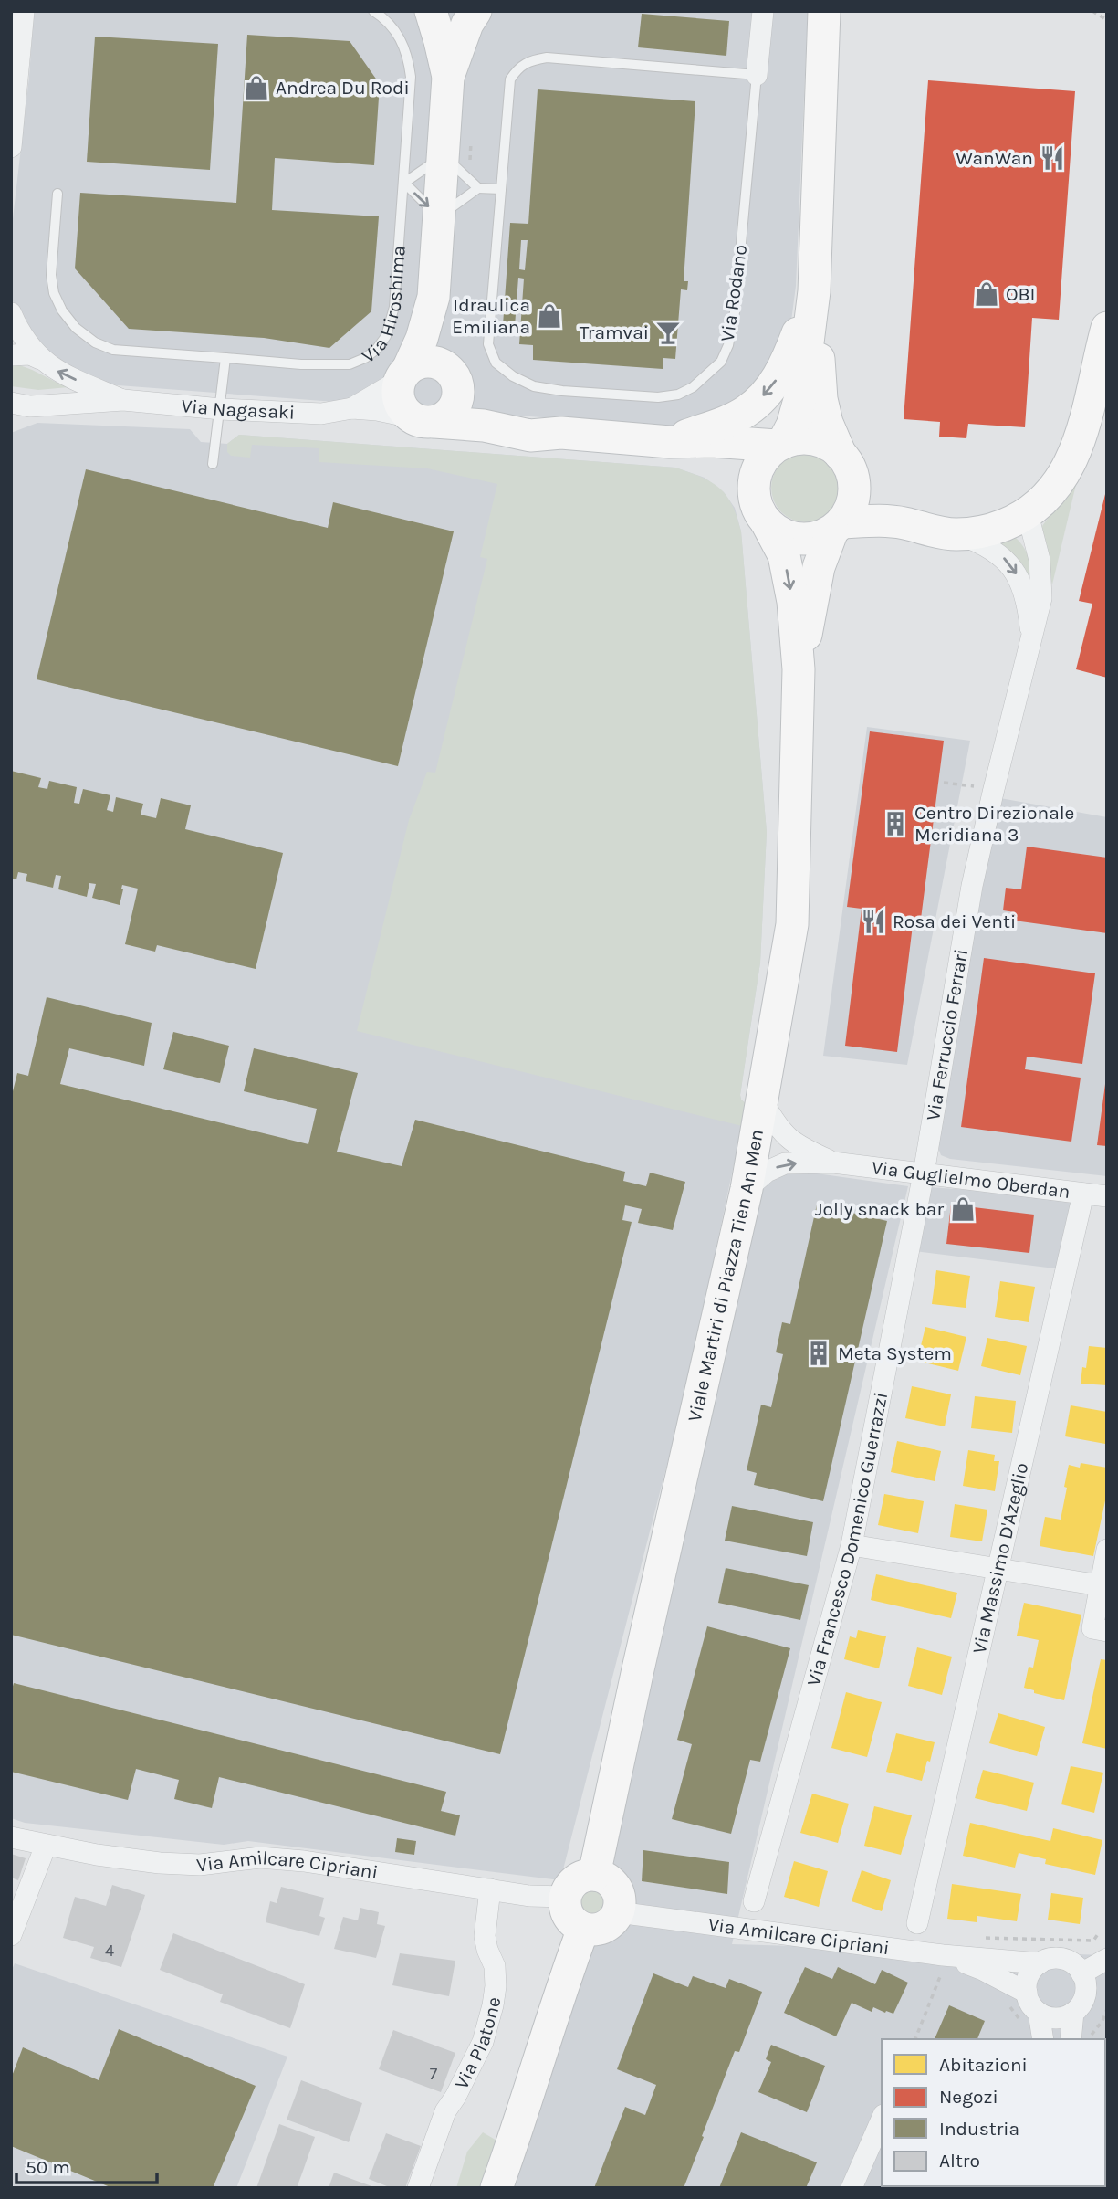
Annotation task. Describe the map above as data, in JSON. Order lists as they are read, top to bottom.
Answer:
{
  "streets": {
    "main road": ["Via Hiroshima", "Via Nagasaki", "Viale Martiri di Piazza Tien An Men"],
    "street": [
      "Via Rodano",
      "Via Ferruccio Ferrari",
      "Via Guglielmo Oberdan",
      "Via Francesco Domenico Guerrazzi",
      "Via Massimo D'Azeglio",
      "Via Amilcare Cipriani",
      "Via Platone"
    ]
  },
  "crossings": [
    ["Via Hiroshima", "Via Nagasaki"],
    ["Via Nagasaki", "Viale Martiri di Piazza Tien An Men"],
    ["Via Ferruccio Ferrari", "Via Guglielmo Oberdan"],
    ["Via Ferruccio Ferrari", "Via Francesco Domenico Guerrazzi"],
    ["Via Guglielmo Oberdan", "Viale Martiri di Piazza Tien An Men"],
    ["Via Guglielmo Oberdan", "Via Francesco Domenico Guerrazzi"],
    ["Via Guglielmo Oberdan", "Via Massimo D'Azeglio"],
    ["Viale Martiri di Piazza Tien An Men", "Via Amilcare Cipriani"],
    ["Via Amilcare Cipriani", "Via Platone"]
  ],
  "places": {
    "shop": [
      "Andrea Du Rodi",
      "OBI",
      "Idraulica Emiliana",
      "Jolly snack bar"
    ],
    "restaurant": ["WanWan", "Rosa dei Venti"],
    "bar": ["Tramvai"],
    "building": ["Centro Direzionale Meridiana 3", "Meta System"]
  },
  "house_numbers": ["4", "7"],
  "legend": [
    "Abitazioni",
    "Negozi",
    "Industria",
    "Altro"
  ],
  "scale_bar": "50 m"
}
